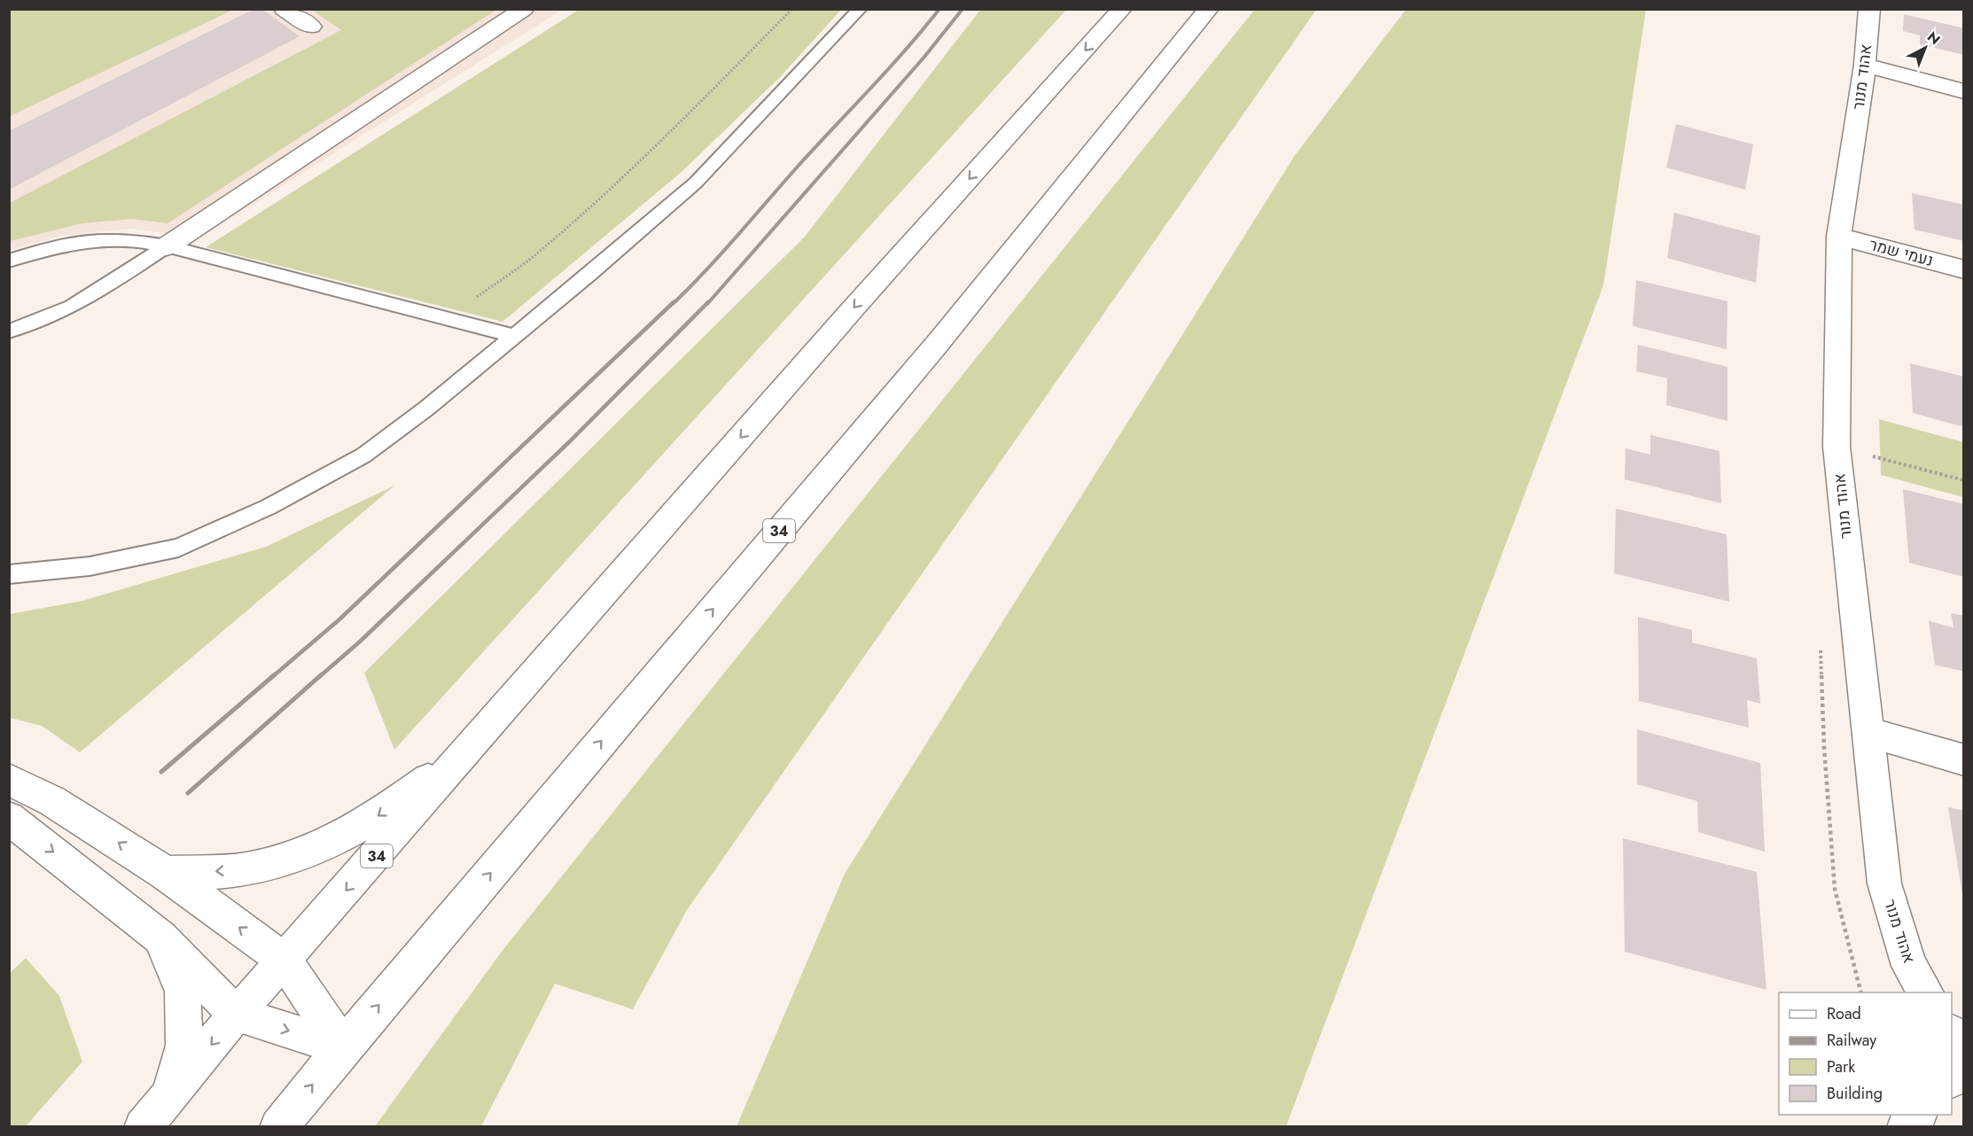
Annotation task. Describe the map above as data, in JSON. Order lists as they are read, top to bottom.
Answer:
{
  "streets": {
    "main road": ["אהוד מנור", "נעמי שמר", "34"]
  },
  "crossings": [
    ["אהוד מנור", "נעמי שמר"]
  ],
  "legend": [
    "Road",
    "Railway",
    "Park",
    "Building"
  ],
  "north": "top right"
}
